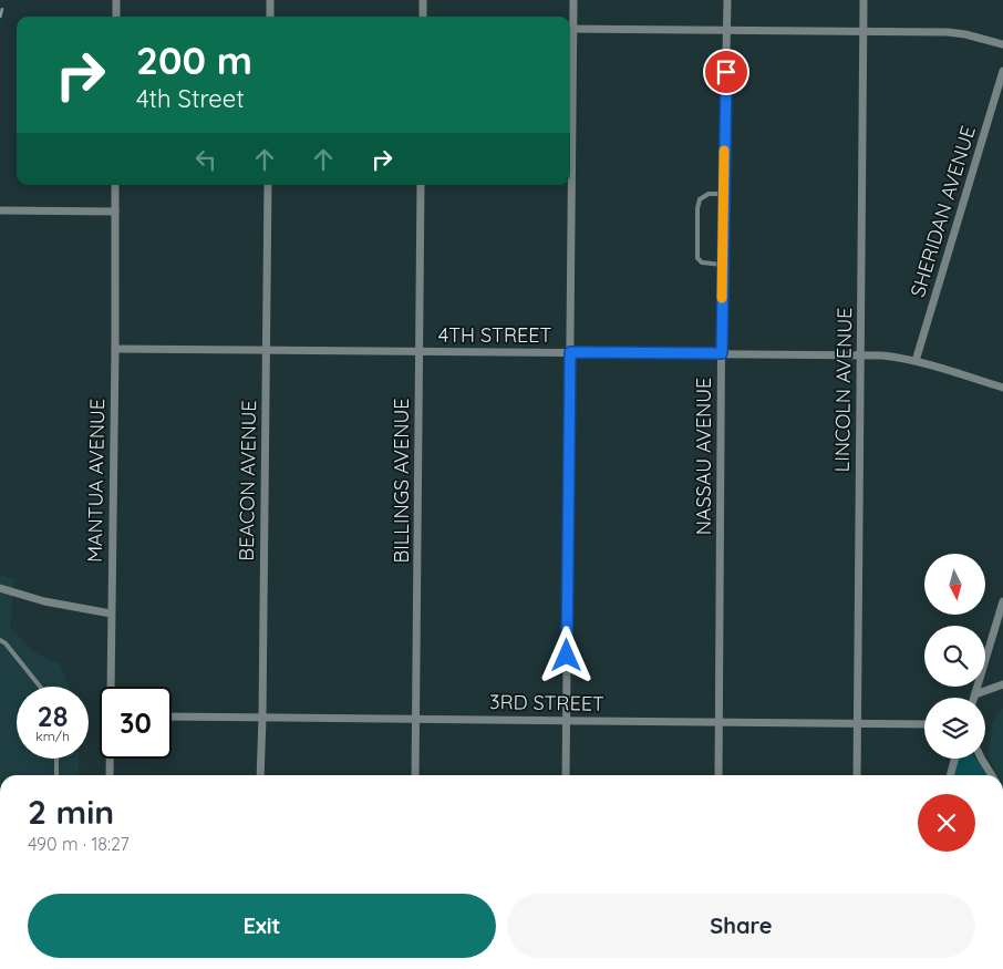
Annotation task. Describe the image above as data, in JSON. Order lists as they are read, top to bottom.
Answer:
{
  "streets": {
    "street": [
      "SHERIDAN AVENUE",
      "4TH STREET",
      "LINCOLN AVENUE",
      "NASSAU AVENUE",
      "MANTUA AVENUE",
      "BEACON AVENUE",
      "BILLINGS AVENUE",
      "3RD STREET"
    ]
  },
  "crossings": [
    ["SHERIDAN AVENUE", "4TH STREET"],
    ["4TH STREET", "LINCOLN AVENUE"],
    ["4TH STREET", "NASSAU AVENUE"],
    ["4TH STREET", "MANTUA AVENUE"],
    ["4TH STREET", "BEACON AVENUE"],
    ["4TH STREET", "BILLINGS AVENUE"],
    ["LINCOLN AVENUE", "3RD STREET"],
    ["NASSAU AVENUE", "3RD STREET"],
    ["BEACON AVENUE", "3RD STREET"],
    ["BILLINGS AVENUE", "3RD STREET"]
  ],
  "north": "bottom",
  "page": {
    "turn": ["200 m", "4th Street"],
    "speed": "28 km/h",
    "limit": "30",
    "heading": ["2 min", "490 m · 18:27"],
    "buttons": ["Exit", "Share"]
  }
}
